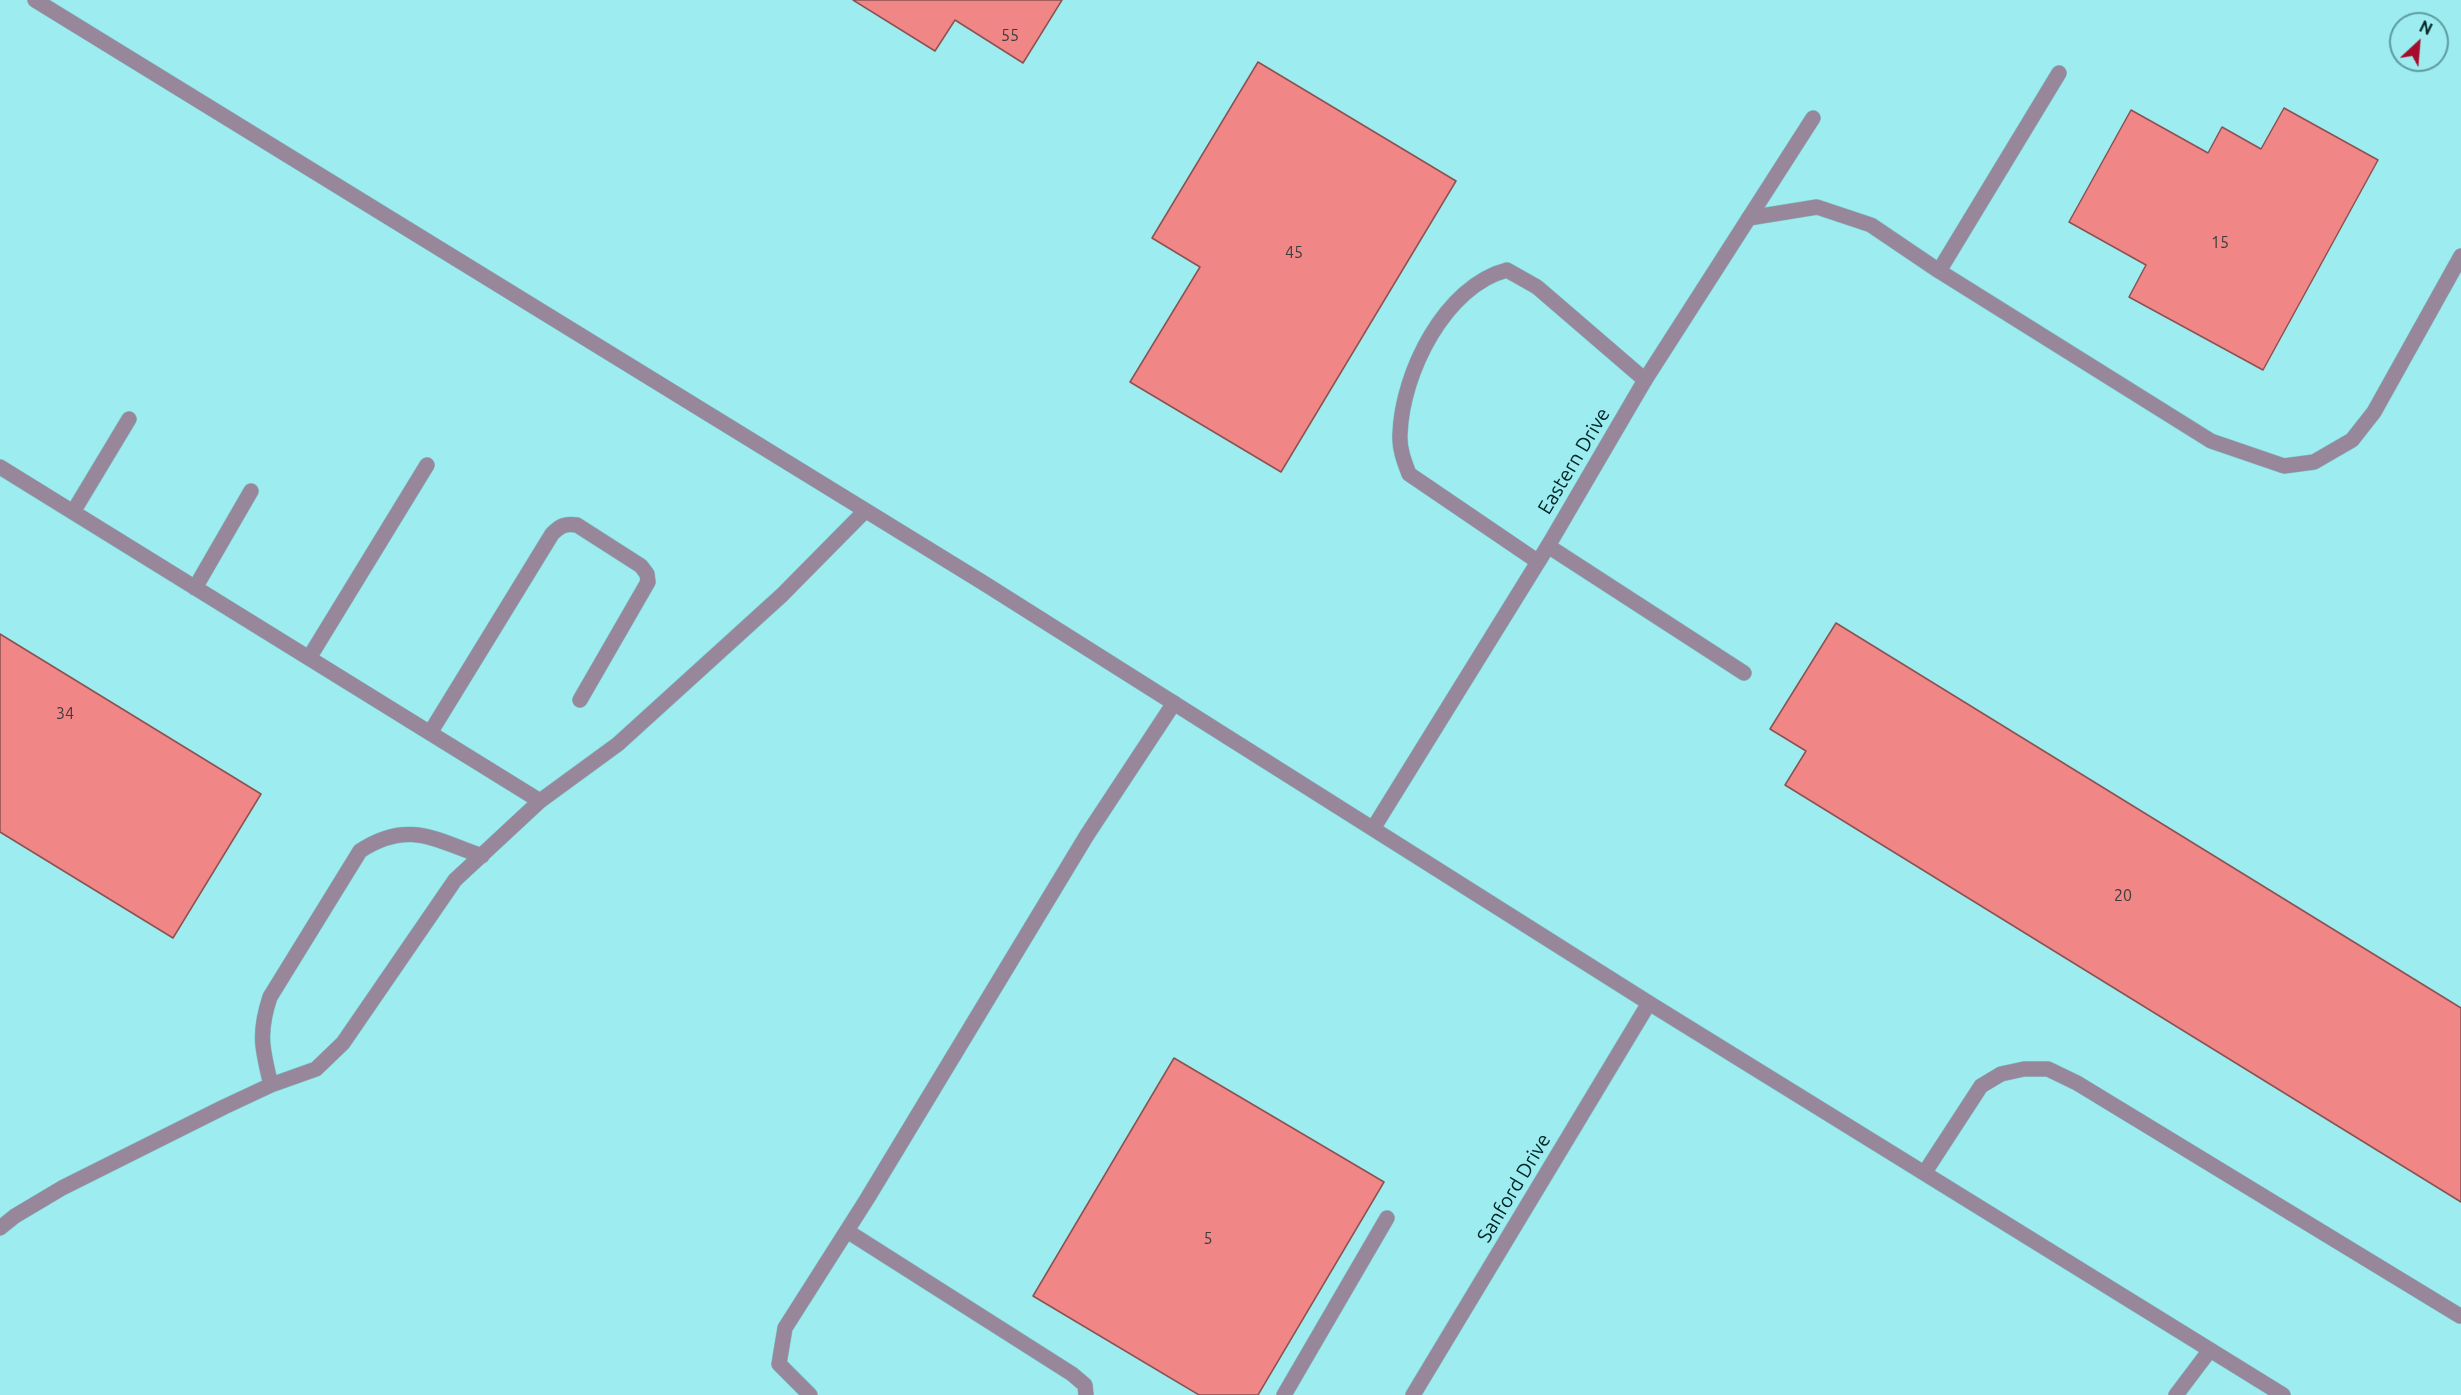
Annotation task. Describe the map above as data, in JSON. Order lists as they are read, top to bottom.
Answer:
{
  "streets": {
    "street": ["Eastern Drive", "Sanford Drive"]
  },
  "house_numbers": [
    "55",
    "15",
    "45",
    "34",
    "20",
    "5"
  ],
  "north": "top right"
}
